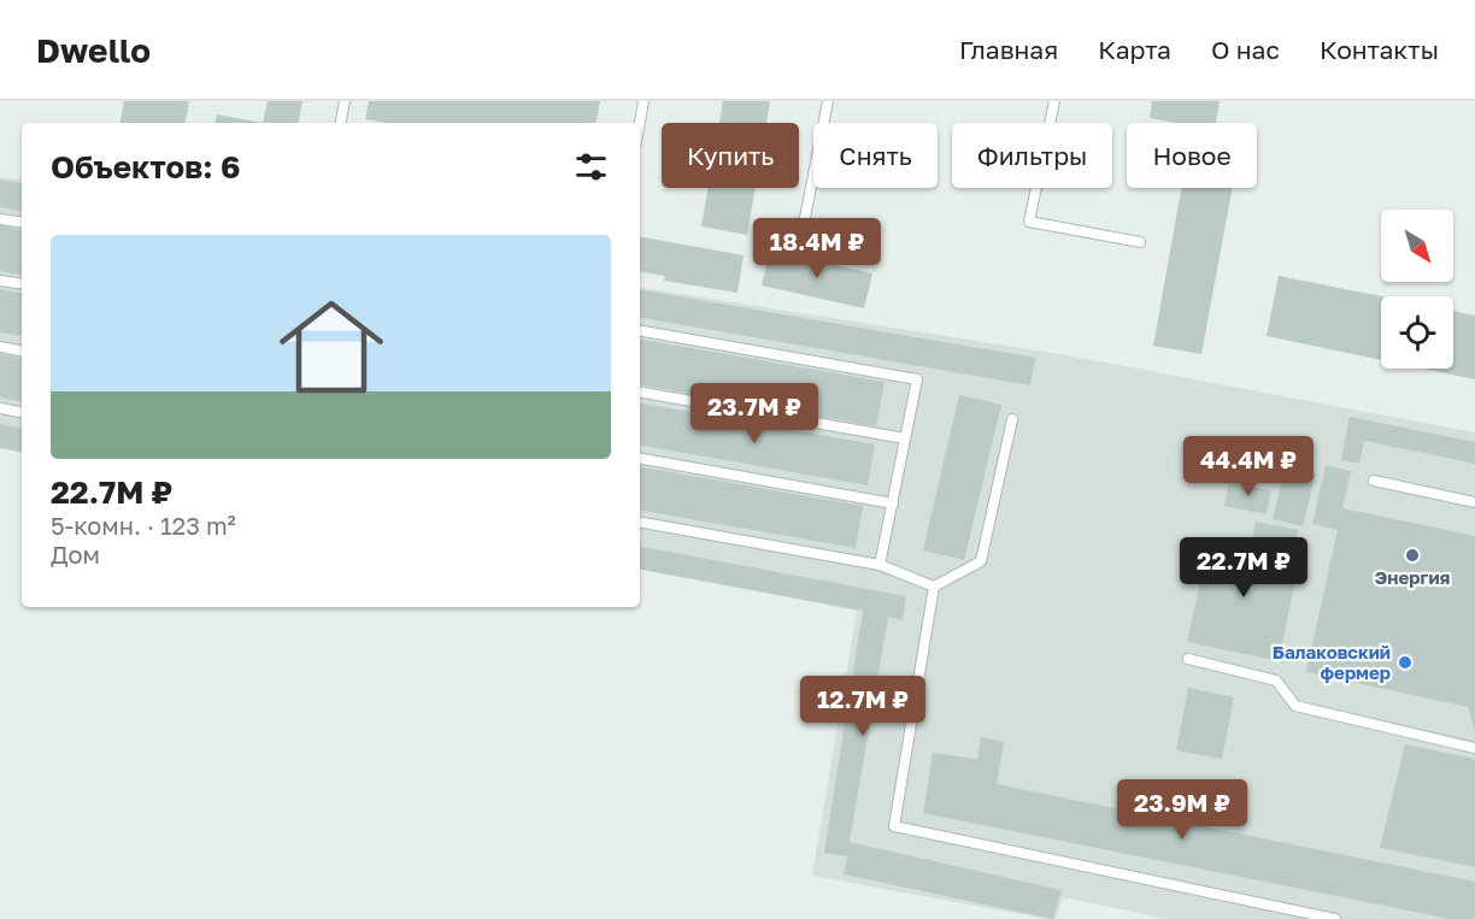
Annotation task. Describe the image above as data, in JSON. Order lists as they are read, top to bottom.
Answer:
{
  "places": ["Энергия", "Балаковский фермер"],
  "north": "bottom right",
  "page": {
    "header": "Dwello",
    "nav": [
      "Главная",
      "Карта",
      "О нас",
      "Контакты"
    ],
    "chip": [
      "Купить",
      "Снять",
      "Фильтры",
      "Новое"
    ],
    "heading": "Объектов: 6",
    "list": [
      {
        "name": "22.7M ₽",
        "note": "5-комн. · 123 m² · Дом"
      }
    ],
    "price": [
      "18.4M ₽",
      "23.7M ₽",
      "44.4M ₽",
      "22.7M ₽",
      "12.7M ₽",
      "23.9M ₽"
    ]
  }
}
